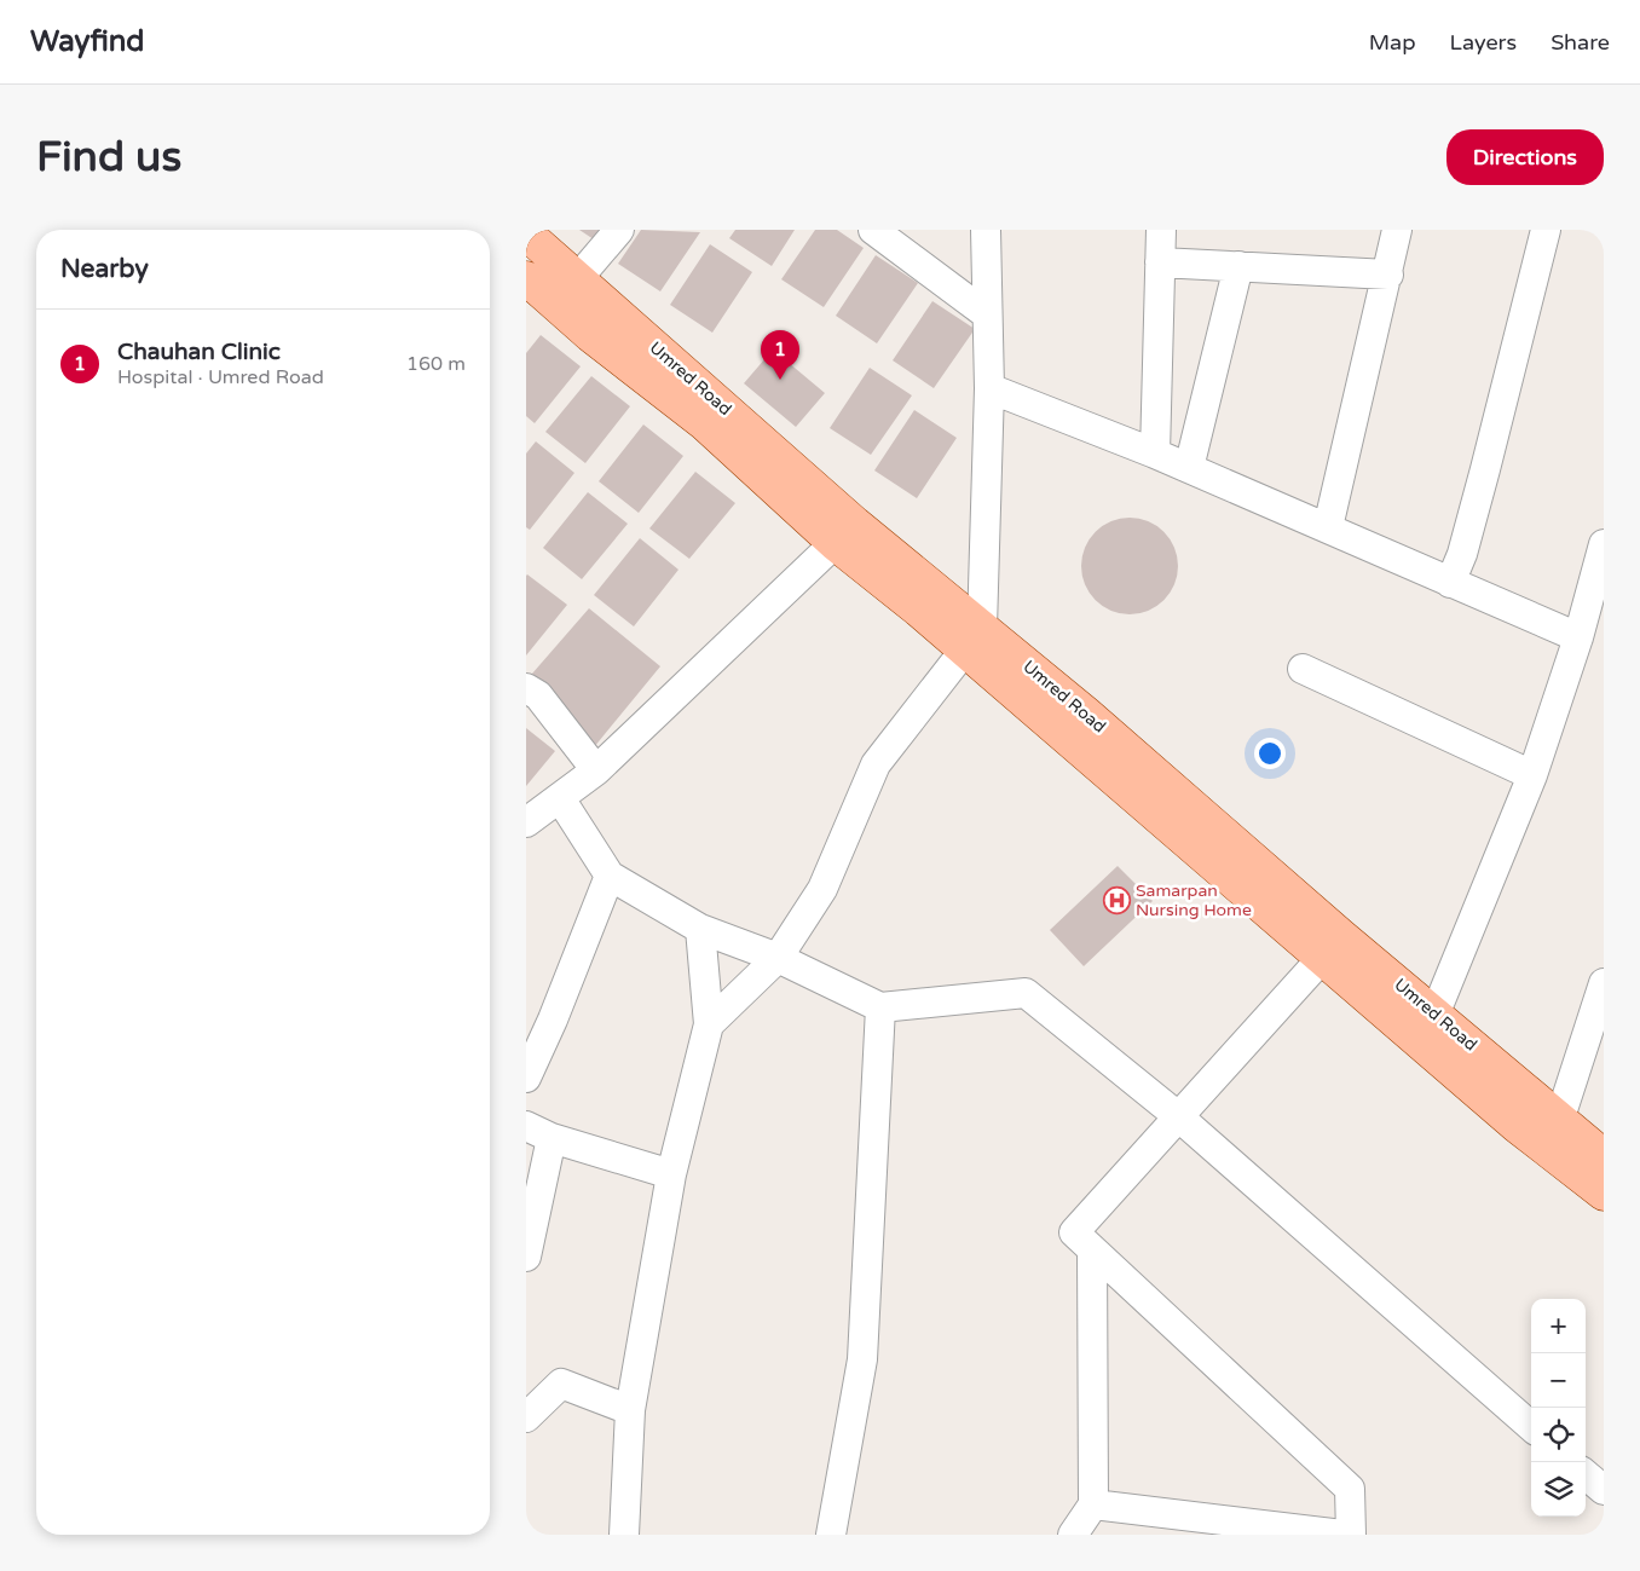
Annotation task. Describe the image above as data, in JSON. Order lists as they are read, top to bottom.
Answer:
{
  "streets": {
    "main road": ["Umred Road"]
  },
  "places": {
    "hospital": ["Samarpan Nursing Home"]
  },
  "page": {
    "header": "Wayfind",
    "nav": ["Map", "Layers", "Share"],
    "buttons": "Directions",
    "title": "Find us",
    "heading": "Nearby",
    "list": [
      {
        "mark": "1",
        "name": "Chauhan Clinic",
        "note": "Hospital · Umred Road",
        "value": "160 m"
      }
    ],
    "pins": "1",
    "map_buttons": ["+", "−"]
  }
}
